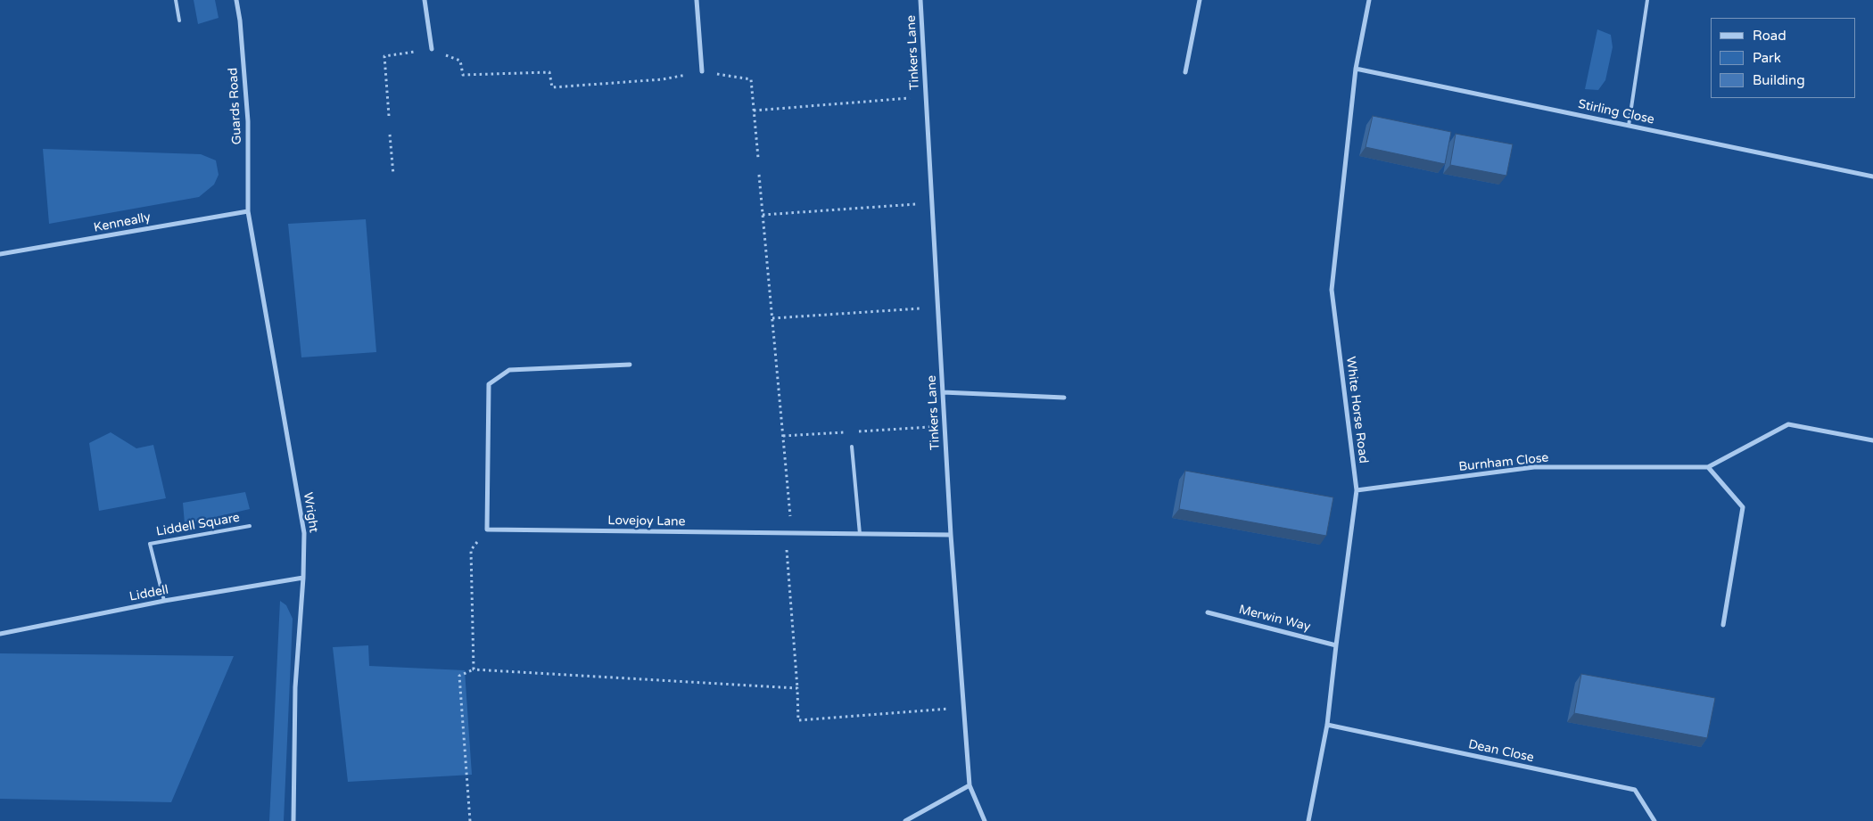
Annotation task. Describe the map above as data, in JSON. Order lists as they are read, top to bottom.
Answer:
{
  "streets": {
    "street": [
      "Tinkers Lane",
      "Guards Road",
      "Stirling Close",
      "Kenneally",
      "White Horse Road",
      "Burnham Close",
      "Wright",
      "Lovejoy Lane",
      "Liddell",
      "Merwin Way",
      "Dean Close"
    ],
    "lane": ["Liddell Square"]
  },
  "crossings": [
    ["Tinkers Lane", "Lovejoy Lane"],
    ["Guards Road", "Kenneally"],
    ["Guards Road", "Wright"],
    ["Stirling Close", "White Horse Road"],
    ["Kenneally", "Wright"],
    ["White Horse Road", "Burnham Close"],
    ["White Horse Road", "Merwin Way"],
    ["White Horse Road", "Dean Close"],
    ["Wright", "Liddell"],
    ["Liddell Square", "Liddell"]
  ],
  "legend": ["Road", "Park", "Building"]
}
